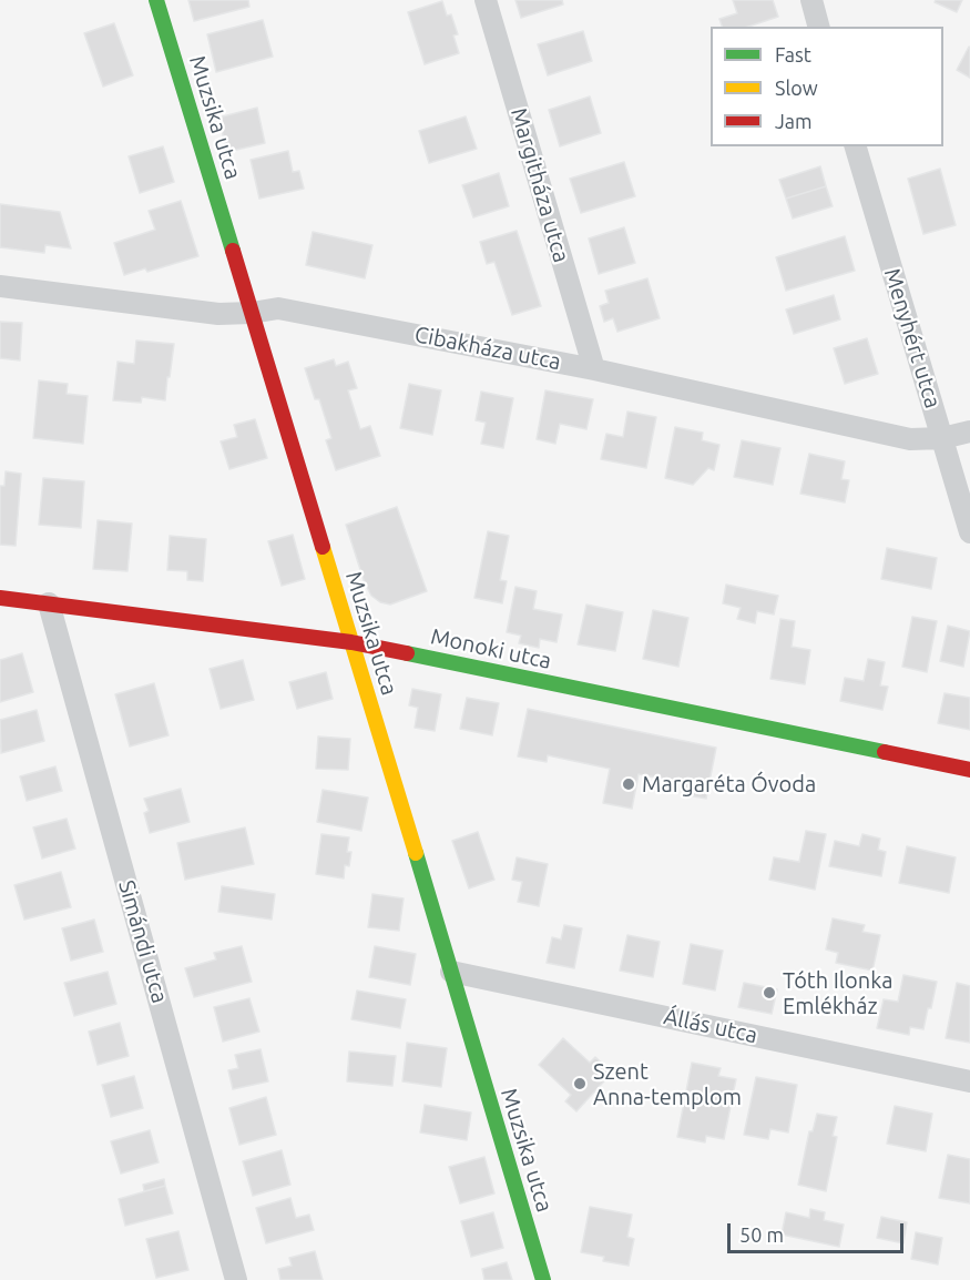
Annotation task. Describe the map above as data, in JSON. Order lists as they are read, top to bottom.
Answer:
{
  "streets": {
    "street": [
      "Muzsika utca",
      "Margitháza utca",
      "Menyhért utca",
      "Cibakháza utca",
      "Monoki utca",
      "Simándi utca",
      "Állás utca"
    ]
  },
  "crossings": [
    ["Muzsika utca", "Cibakháza utca"],
    ["Muzsika utca", "Monoki utca"],
    ["Muzsika utca", "Állás utca"],
    ["Margitháza utca", "Cibakháza utca"],
    ["Menyhért utca", "Cibakháza utca"],
    ["Monoki utca", "Simándi utca"]
  ],
  "places": ["Margaréta Óvoda", "Tóth Ilonka Emlékház", "Szent Anna-templom"],
  "legend": ["Fast", "Slow", "Jam"],
  "scale_bar": "50 m"
}
